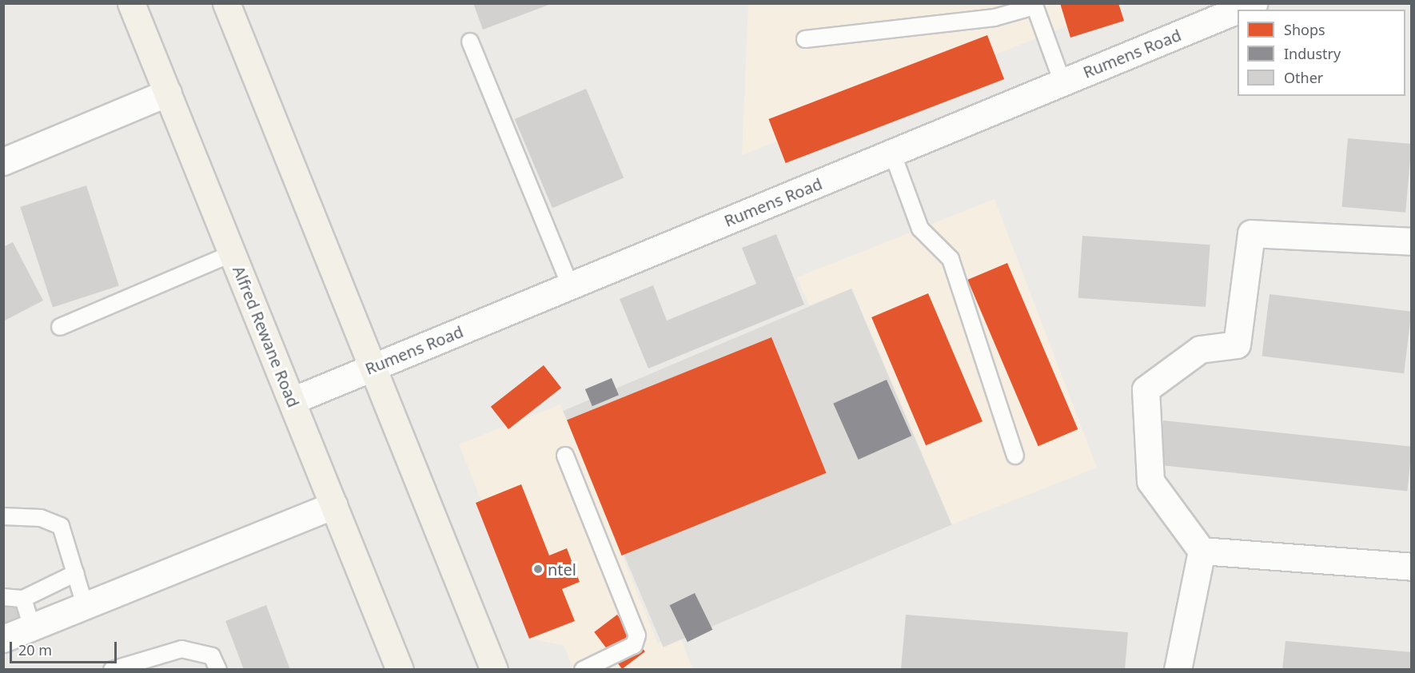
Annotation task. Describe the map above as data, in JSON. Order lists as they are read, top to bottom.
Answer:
{
  "streets": {
    "main road": ["Alfred Rewane Road"],
    "street": ["Rumens Road"]
  },
  "crossings": [
    ["Rumens Road", "Alfred Rewane Road"]
  ],
  "places": ["ntel"],
  "legend": ["Shops", "Industry", "Other"],
  "scale_bar": "20 m"
}
